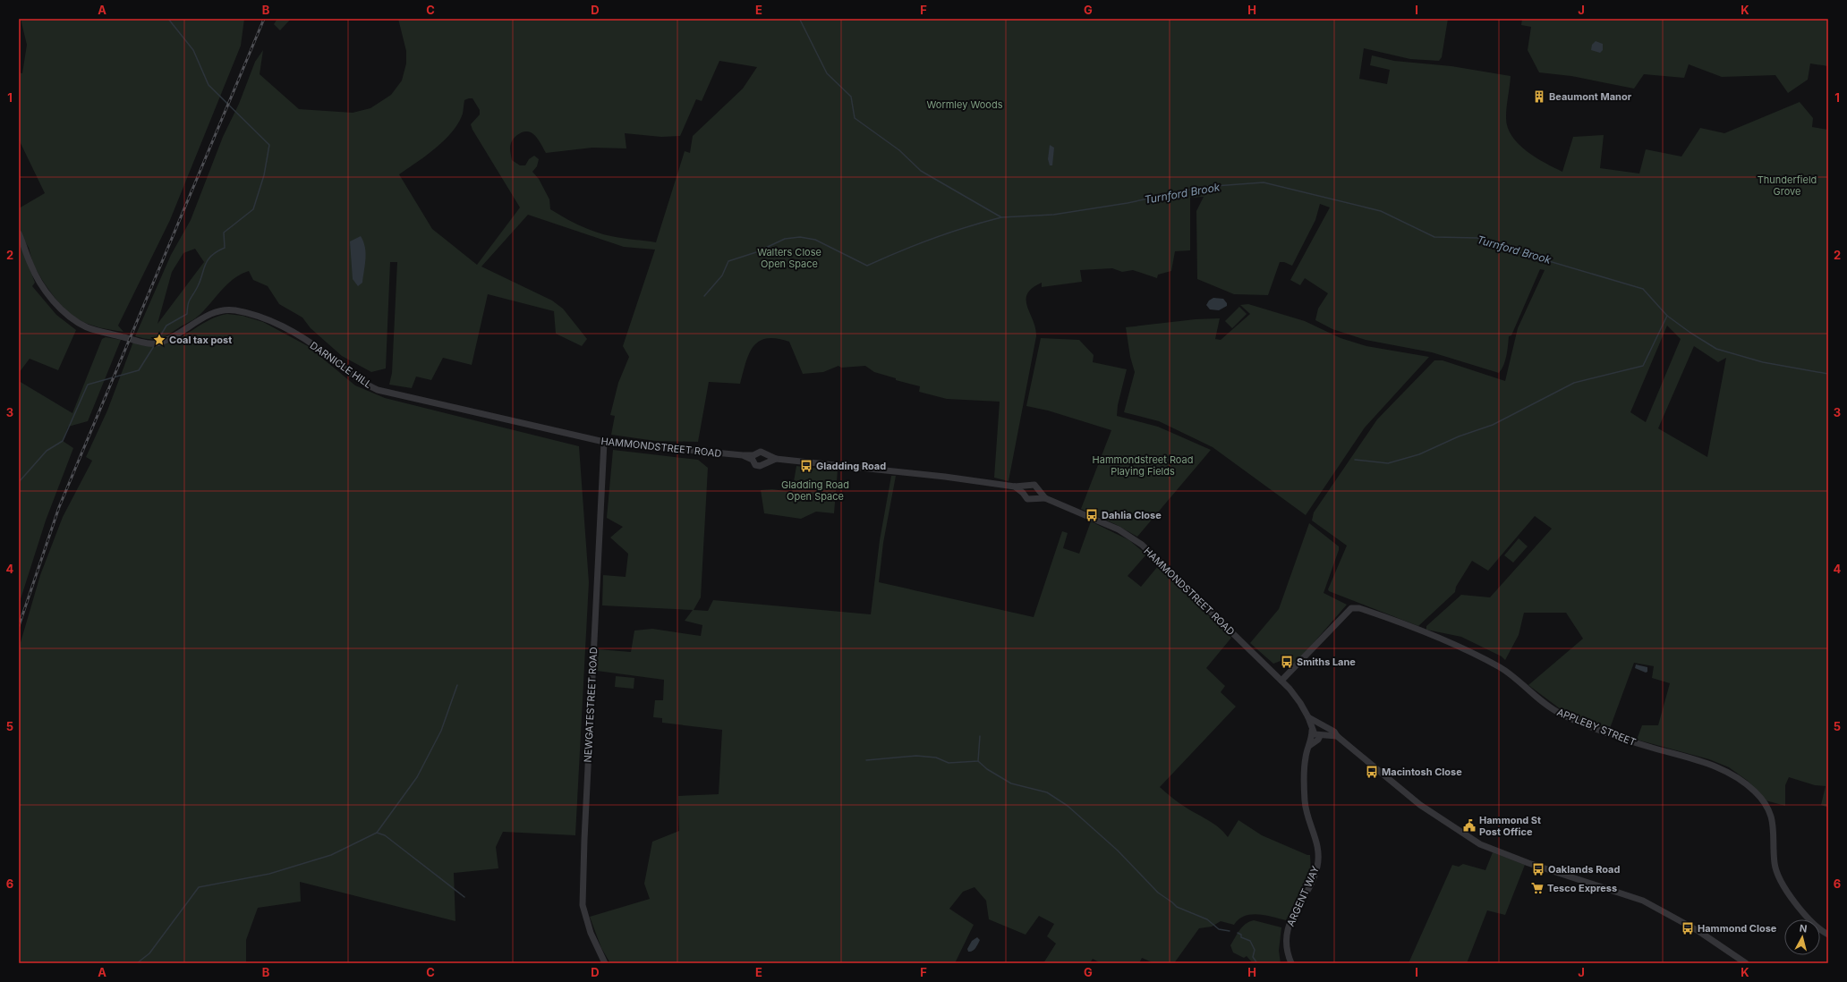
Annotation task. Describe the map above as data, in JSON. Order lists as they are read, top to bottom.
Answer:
{
  "streets": {
    "street": [
      "DARNICLE HILL",
      "HAMMONDSTREET ROAD",
      "NEWGATESTREET ROAD",
      "APPLEBY STREET",
      "ARGENT WAY"
    ]
  },
  "crossings": [
    ["DARNICLE HILL", "HAMMONDSTREET ROAD"],
    ["HAMMONDSTREET ROAD", "NEWGATESTREET ROAD"],
    ["HAMMONDSTREET ROAD", "APPLEBY STREET"],
    ["HAMMONDSTREET ROAD", "ARGENT WAY"]
  ],
  "water": ["Turnford Brook"],
  "parks": [
    "Wormley Woods",
    "Thunderfield Grove",
    "Walters Close Open Space",
    "Hammondstreet Road Playing Fields",
    "Gladding Road Open Space"
  ],
  "places": {
    "building": ["Beaumont Manor"],
    "place": ["Coal tax post"],
    "bus stop": [
      "Gladding Road",
      "Dahlia Close",
      "Smiths Lane",
      "Macintosh Close",
      "Oaklands Road",
      "Hammond Close"
    ],
    "public building": ["Hammond St Post Office"],
    "supermarket": ["Tesco Express"]
  },
  "north": "top",
  "grid": {
    "columns": [
      "A",
      "B",
      "C",
      "D",
      "E",
      "F",
      "G",
      "H",
      "I",
      "J",
      "K"
    ],
    "rows": [
      "1",
      "2",
      "3",
      "4",
      "5",
      "6"
    ]
  }
}
